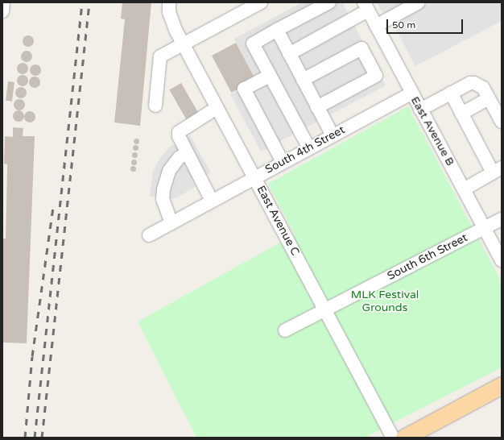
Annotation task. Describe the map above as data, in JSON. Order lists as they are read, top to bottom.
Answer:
{
  "streets": {
    "street": [
      "East Avenue B",
      "South 4th Street",
      "East Avenue C",
      "South 6th Street"
    ]
  },
  "crossings": [
    ["East Avenue B", "South 4th Street"],
    ["East Avenue B", "South 6th Street"],
    ["South 4th Street", "East Avenue C"],
    ["East Avenue C", "South 6th Street"]
  ],
  "parks": ["MLK Festival Grounds"],
  "scale_bar": "50 m"
}
